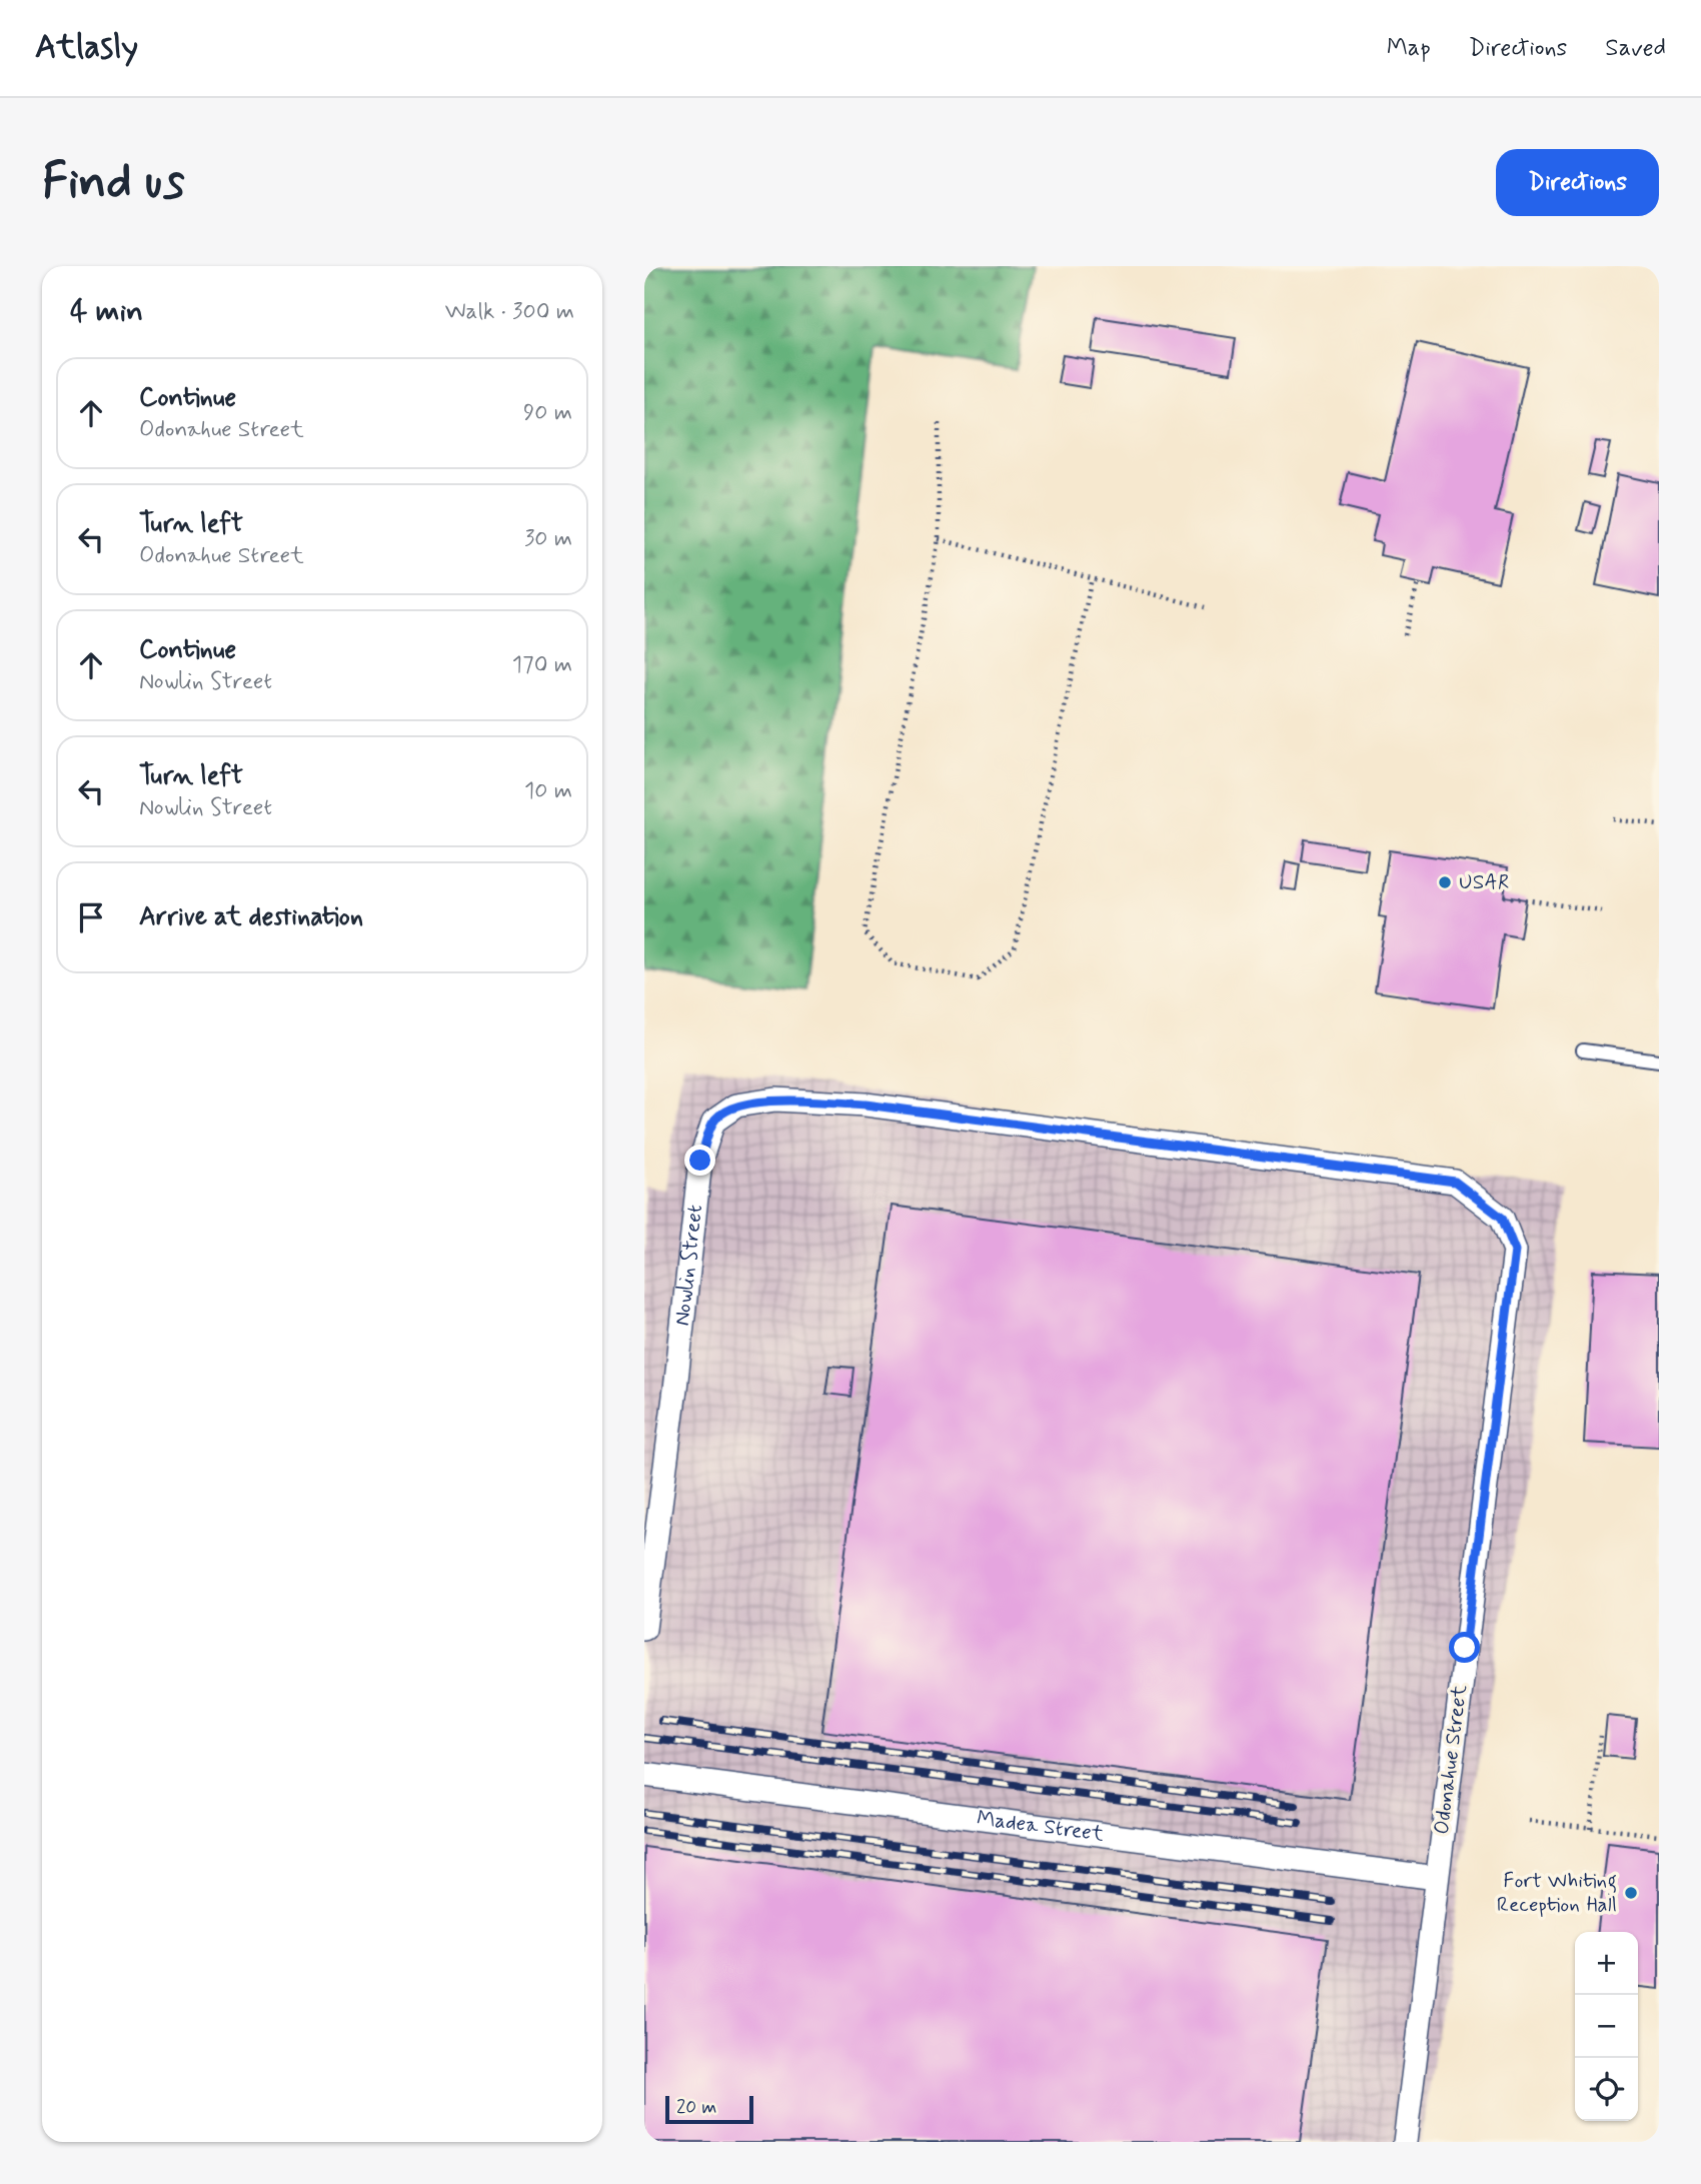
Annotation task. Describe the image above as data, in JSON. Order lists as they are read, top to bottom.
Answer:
{
  "streets": {
    "street": ["Nowlin Street", "Odonahue Street", "Madea Street"]
  },
  "crossings": [
    ["Nowlin Street", "Odonahue Street"],
    ["Odonahue Street", "Madea Street"]
  ],
  "places": ["USAR", "Fort Whiting Reception Hall"],
  "scale_bar": "20 m",
  "page": {
    "header": "Atlasly",
    "nav": ["Map", "Directions", "Saved"],
    "buttons": "Directions",
    "title": "Find us",
    "heading": ["4 min", "Walk · 300 m"],
    "list": [
      ["Continue", "Odonahue Street", "90 m"],
      ["Turn left", "Odonahue Street", "30 m"],
      ["Continue", "Nowlin Street", "170 m"],
      ["Turn left", "Nowlin Street", "10 m"],
      "Arrive at destination"
    ],
    "map_buttons": ["+", "−"],
    "scale": "20 m"
  }
}
